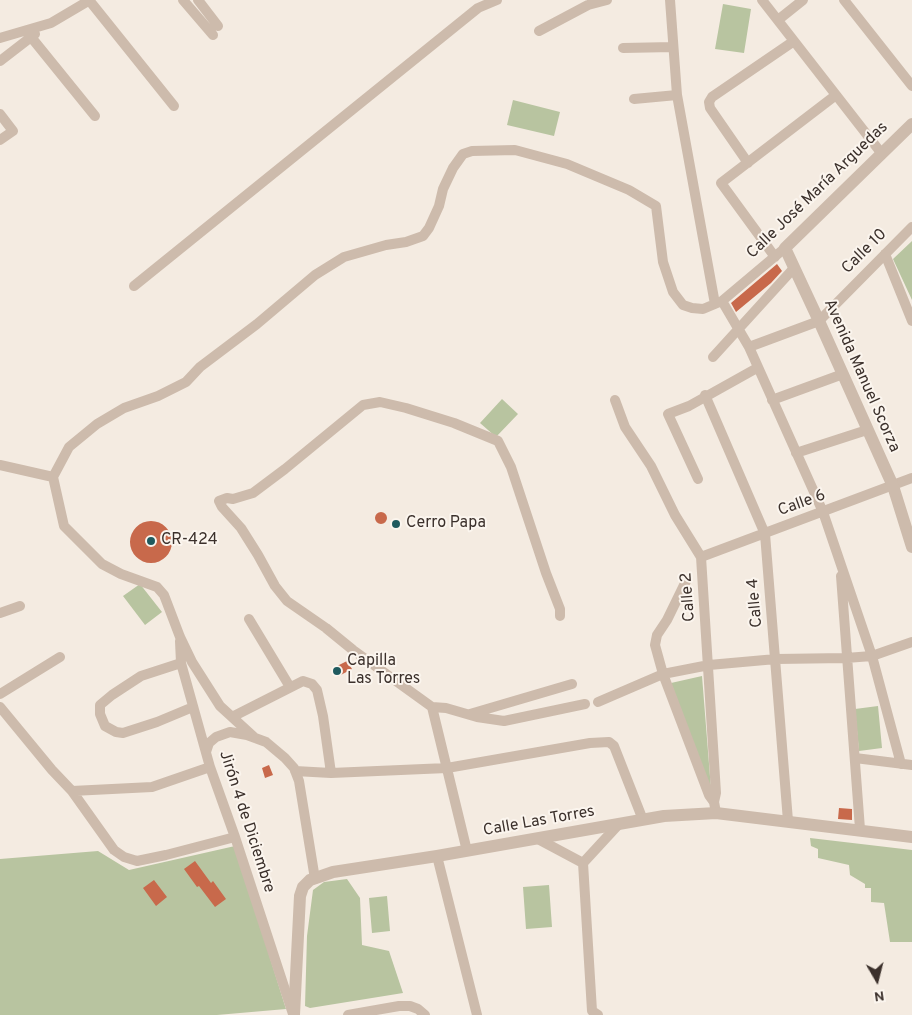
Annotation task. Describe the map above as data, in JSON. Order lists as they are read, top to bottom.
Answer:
{
  "streets": {
    "street": [
      "Calle José María Arguedas",
      "Calle 10",
      "Avenida Manuel Scorza",
      "Calle 6",
      "Calle 2",
      "Calle 4",
      "Jirón 4 de Diciembre",
      "Calle Las Torres"
    ]
  },
  "crossings": [
    ["Calle José María Arguedas", "Avenida Manuel Scorza"],
    ["Calle 10", "Avenida Manuel Scorza"],
    ["Avenida Manuel Scorza", "Calle 6"],
    ["Calle 6", "Calle 2"],
    ["Calle 6", "Calle 4"],
    ["Calle 2", "Calle Las Torres"],
    ["Calle 4", "Calle Las Torres"]
  ],
  "places": ["Cerro Papa", "CR-424", "Capilla Las Torres"],
  "north": "bottom"
}
